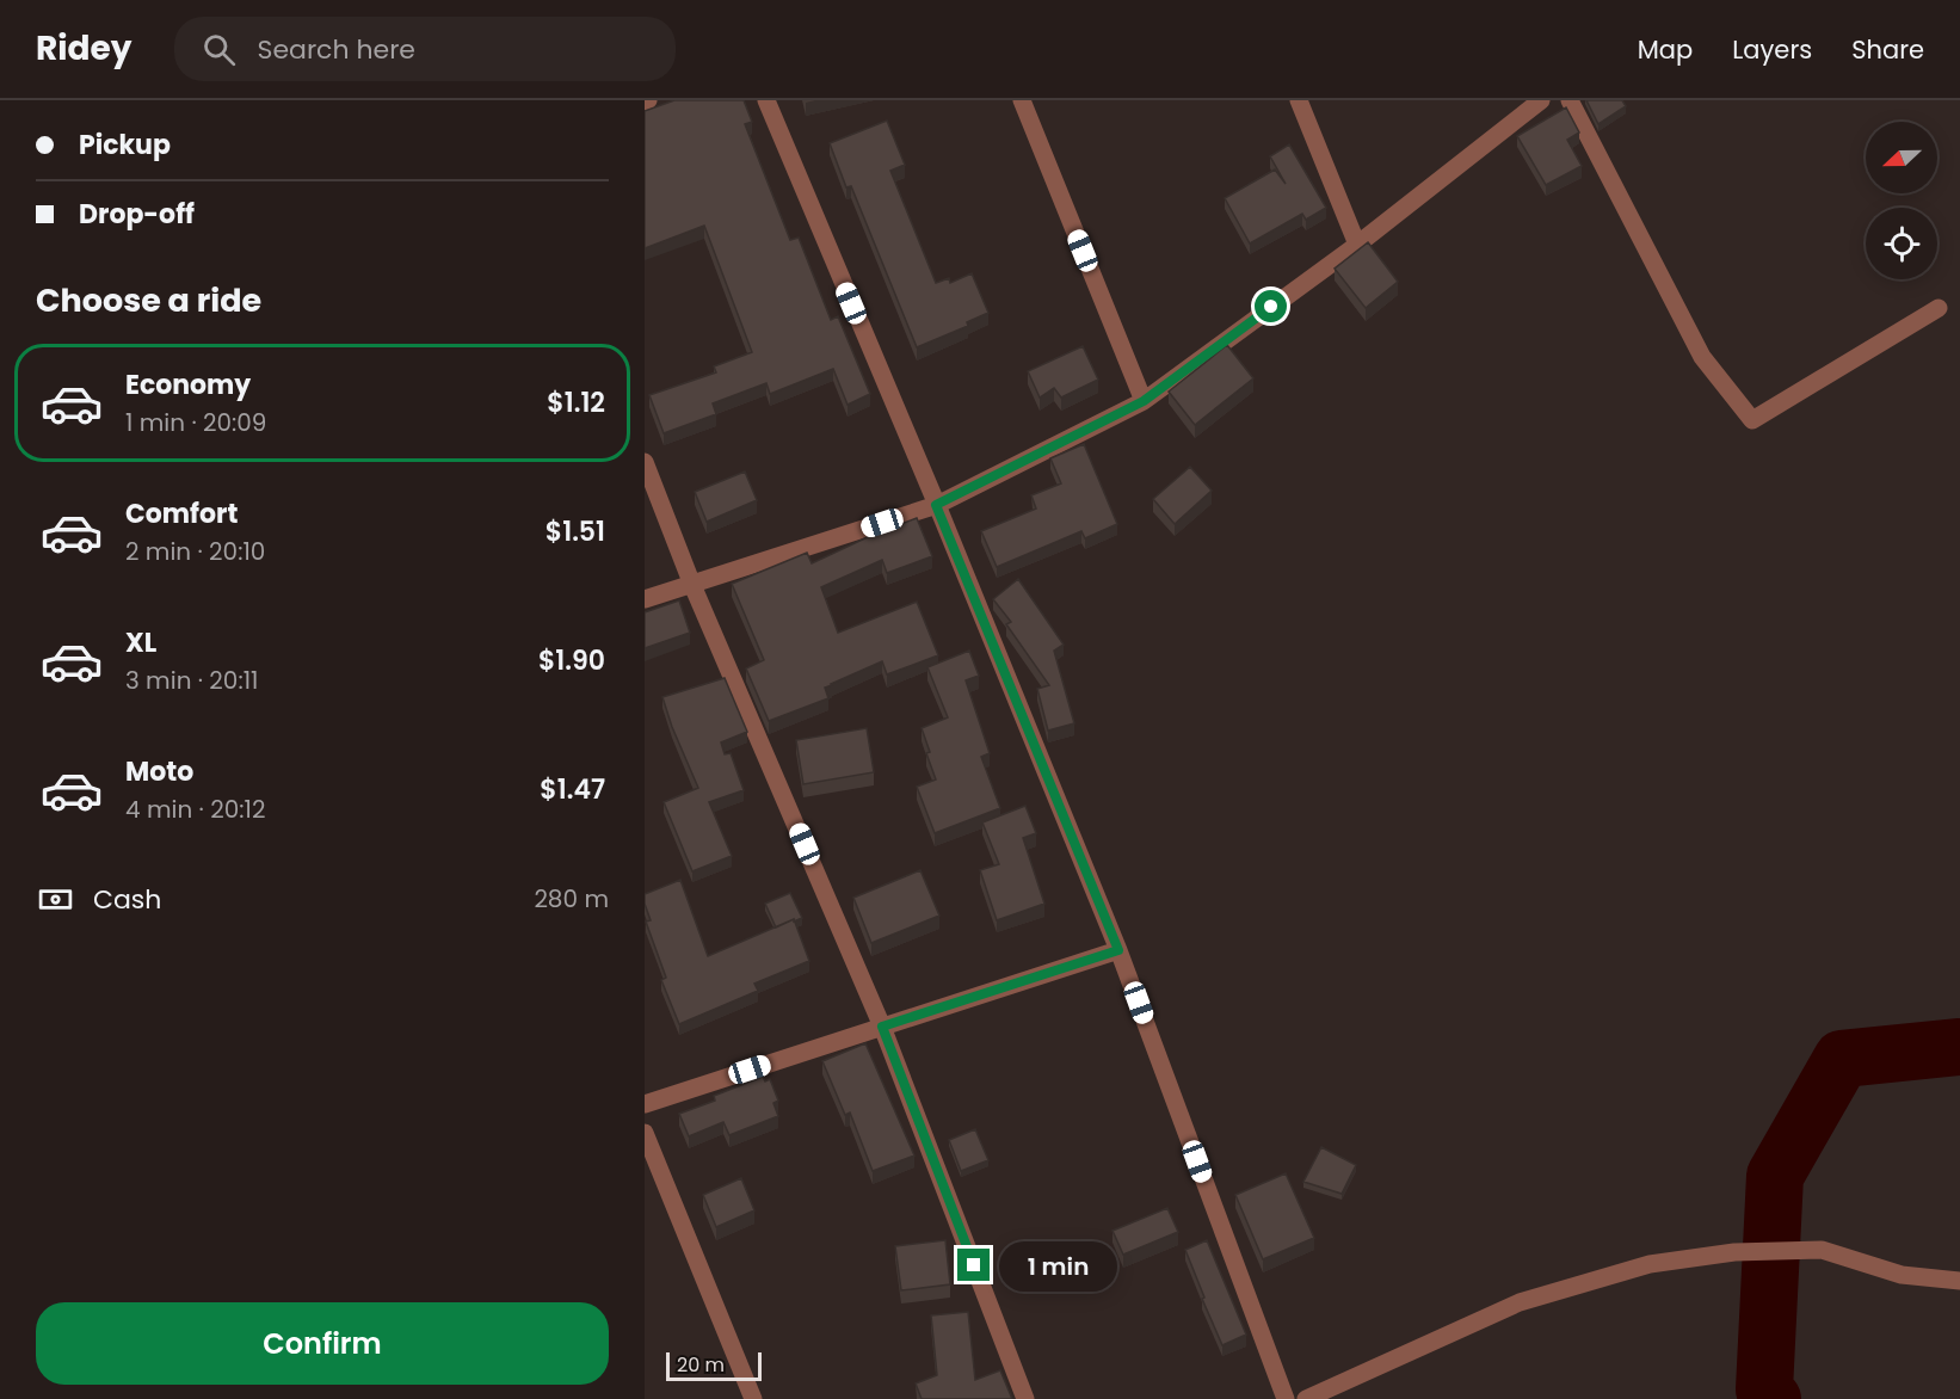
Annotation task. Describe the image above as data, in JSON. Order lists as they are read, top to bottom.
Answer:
{
  "scale_bar": "20 m",
  "north": "left",
  "page": {
    "header": "Ridey",
    "search": "Search here",
    "nav": ["Map", "Layers", "Share"],
    "banner": ["Pickup", "Drop-off"],
    "heading": "Choose a ride",
    "list": [
      {
        "name": "Economy",
        "note": "1 min · 20:09",
        "value": "$1.12"
      },
      {
        "name": "Comfort",
        "note": "2 min · 20:10",
        "value": "$1.51"
      },
      {
        "name": "XL",
        "note": "3 min · 20:11",
        "value": "$1.90"
      },
      {
        "name": "Moto",
        "note": "4 min · 20:12",
        "value": "$1.47"
      }
    ],
    "pay": ["Cash", "280 m"],
    "bubble": "1 min",
    "buttons": "Confirm",
    "scale": "20 m"
  }
}
